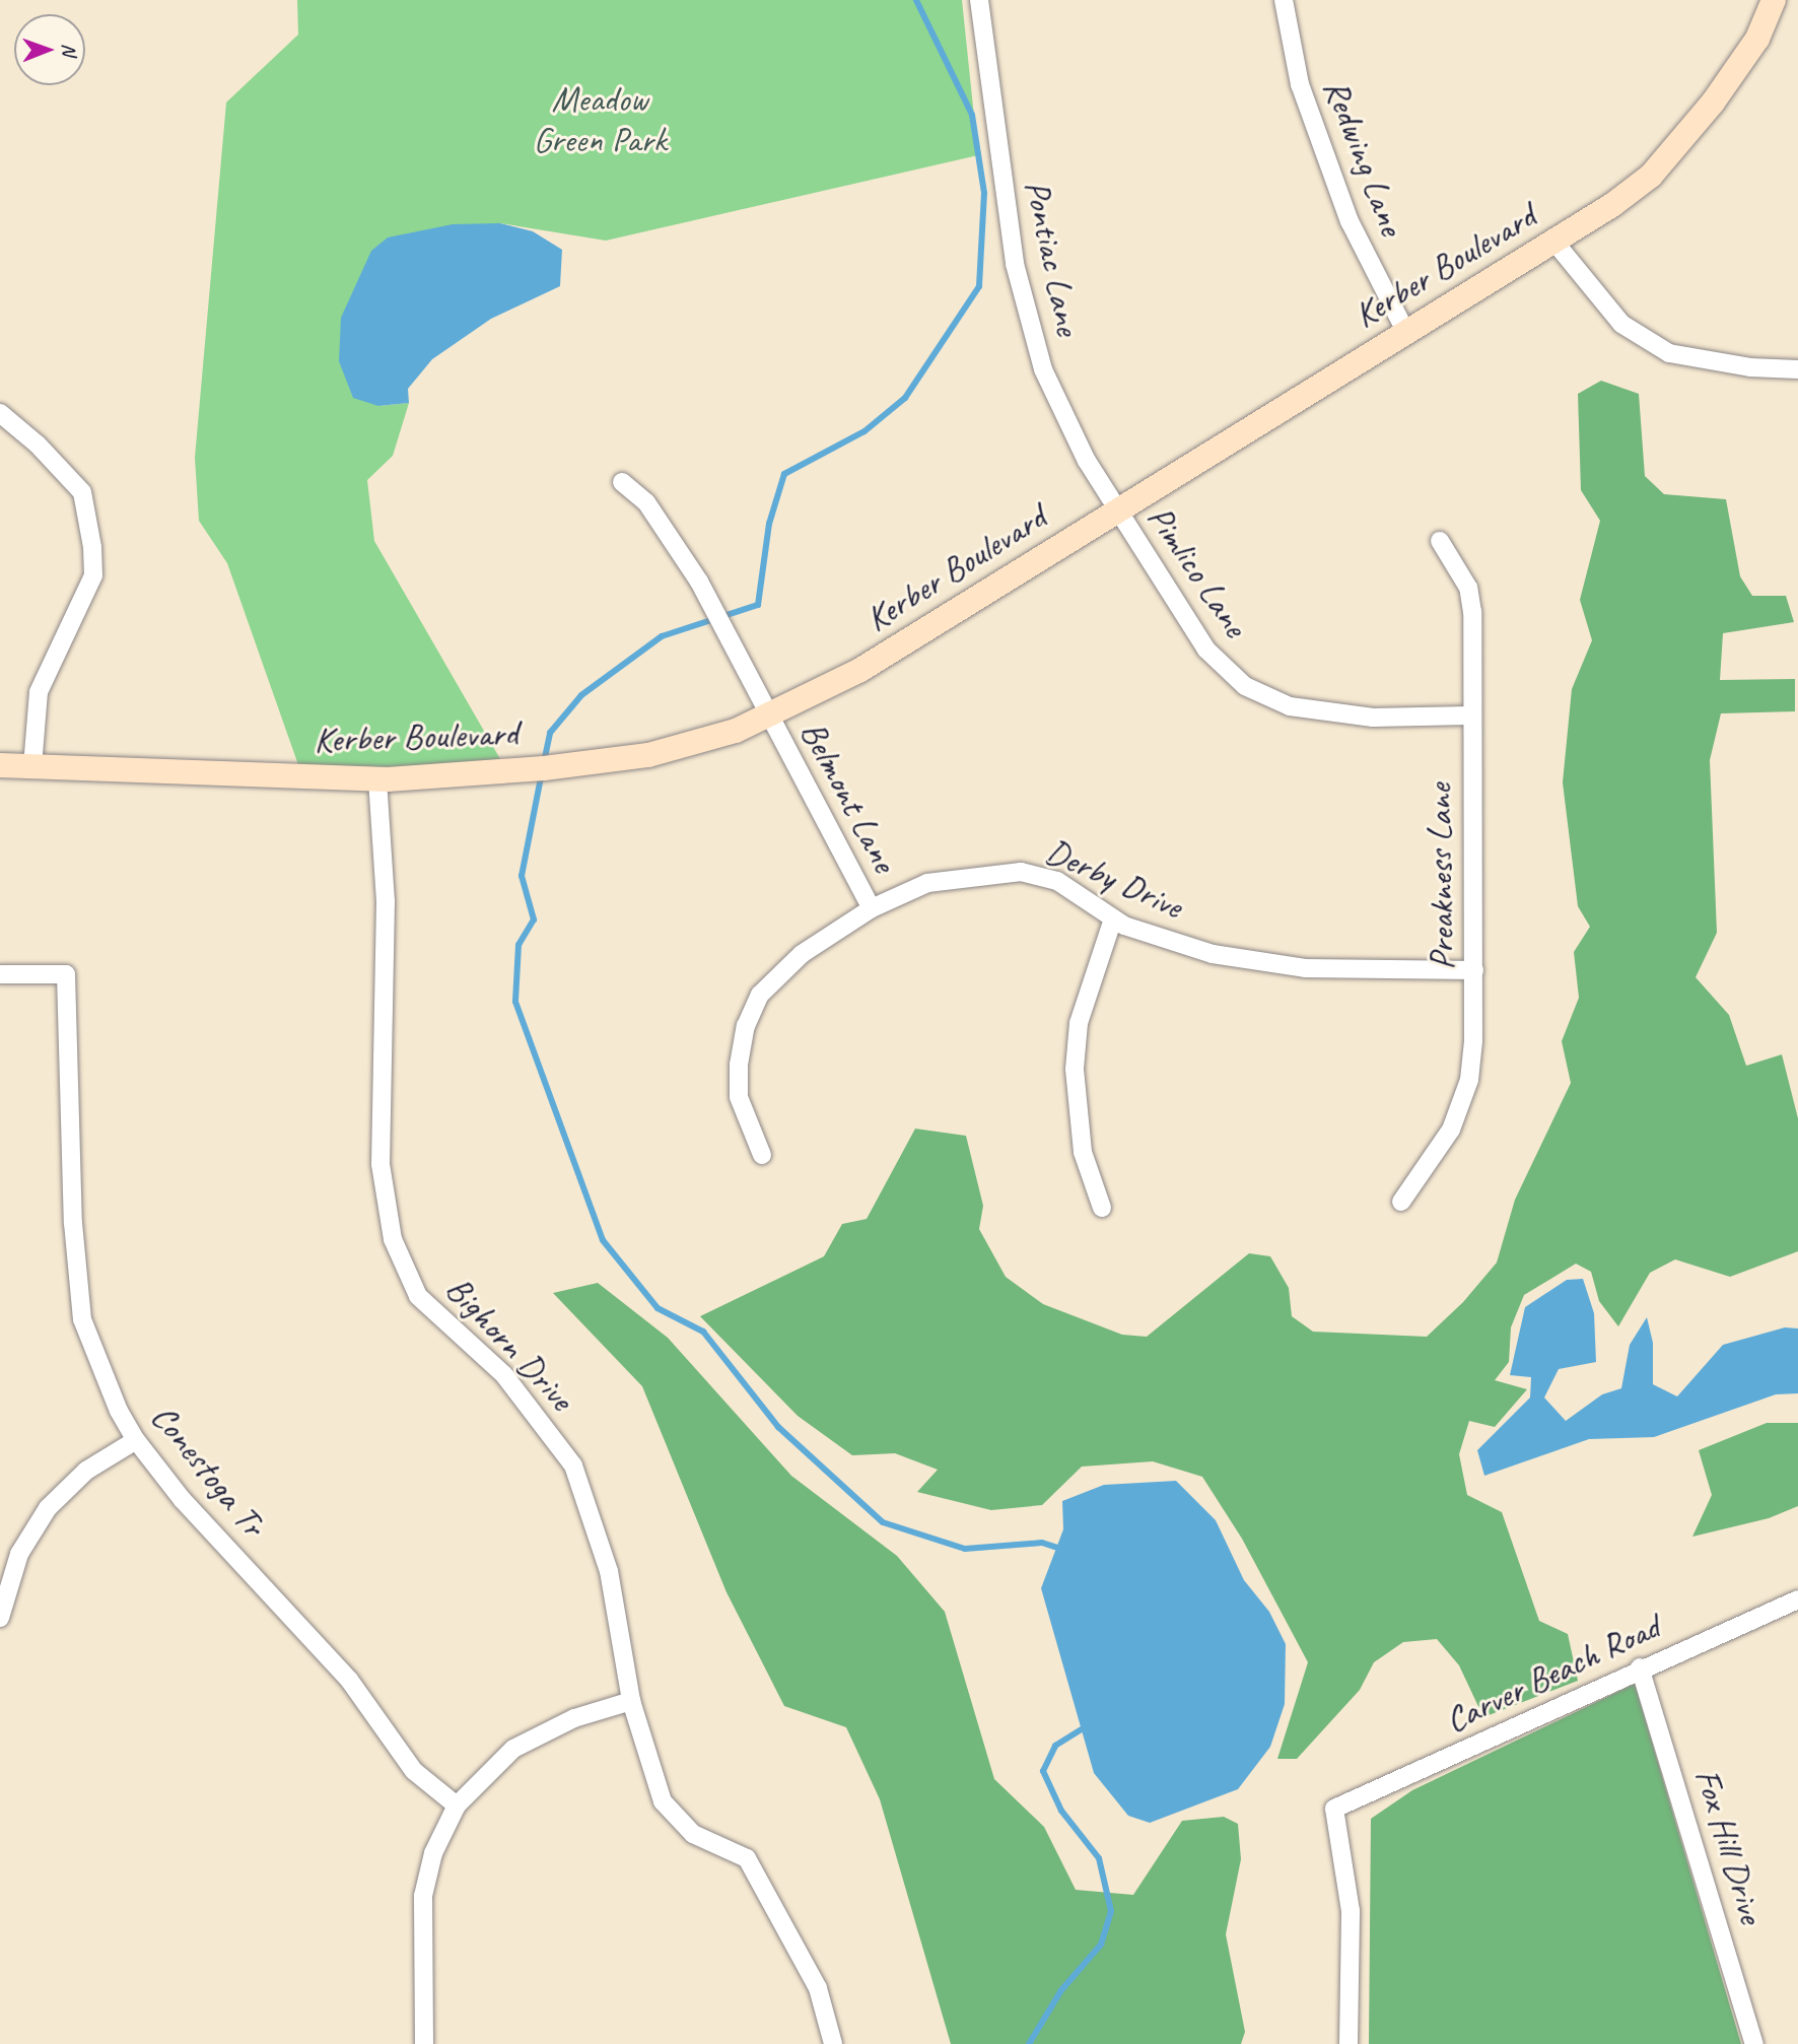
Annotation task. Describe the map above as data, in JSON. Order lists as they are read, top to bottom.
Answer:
{
  "streets": {
    "street": [
      "Redwing Lane",
      "Pontiac Lane",
      "Kerber Boulevard",
      "Pimlico Lane",
      "Belmont Lane",
      "Preakness Lane",
      "Derby Drive",
      "Bighorn Drive",
      "Conestoga Tr",
      "Carver Beach Road",
      "Fox Hill Drive"
    ]
  },
  "crossings": [
    ["Redwing Lane", "Kerber Boulevard"],
    ["Pontiac Lane", "Kerber Boulevard"],
    ["Pontiac Lane", "Pimlico Lane"],
    ["Kerber Boulevard", "Pimlico Lane"],
    ["Kerber Boulevard", "Belmont Lane"],
    ["Kerber Boulevard", "Bighorn Drive"],
    ["Pimlico Lane", "Preakness Lane"],
    ["Belmont Lane", "Derby Drive"],
    ["Preakness Lane", "Derby Drive"],
    ["Carver Beach Road", "Fox Hill Drive"]
  ],
  "parks": ["Meadow Green Park"],
  "north": "right"
}
